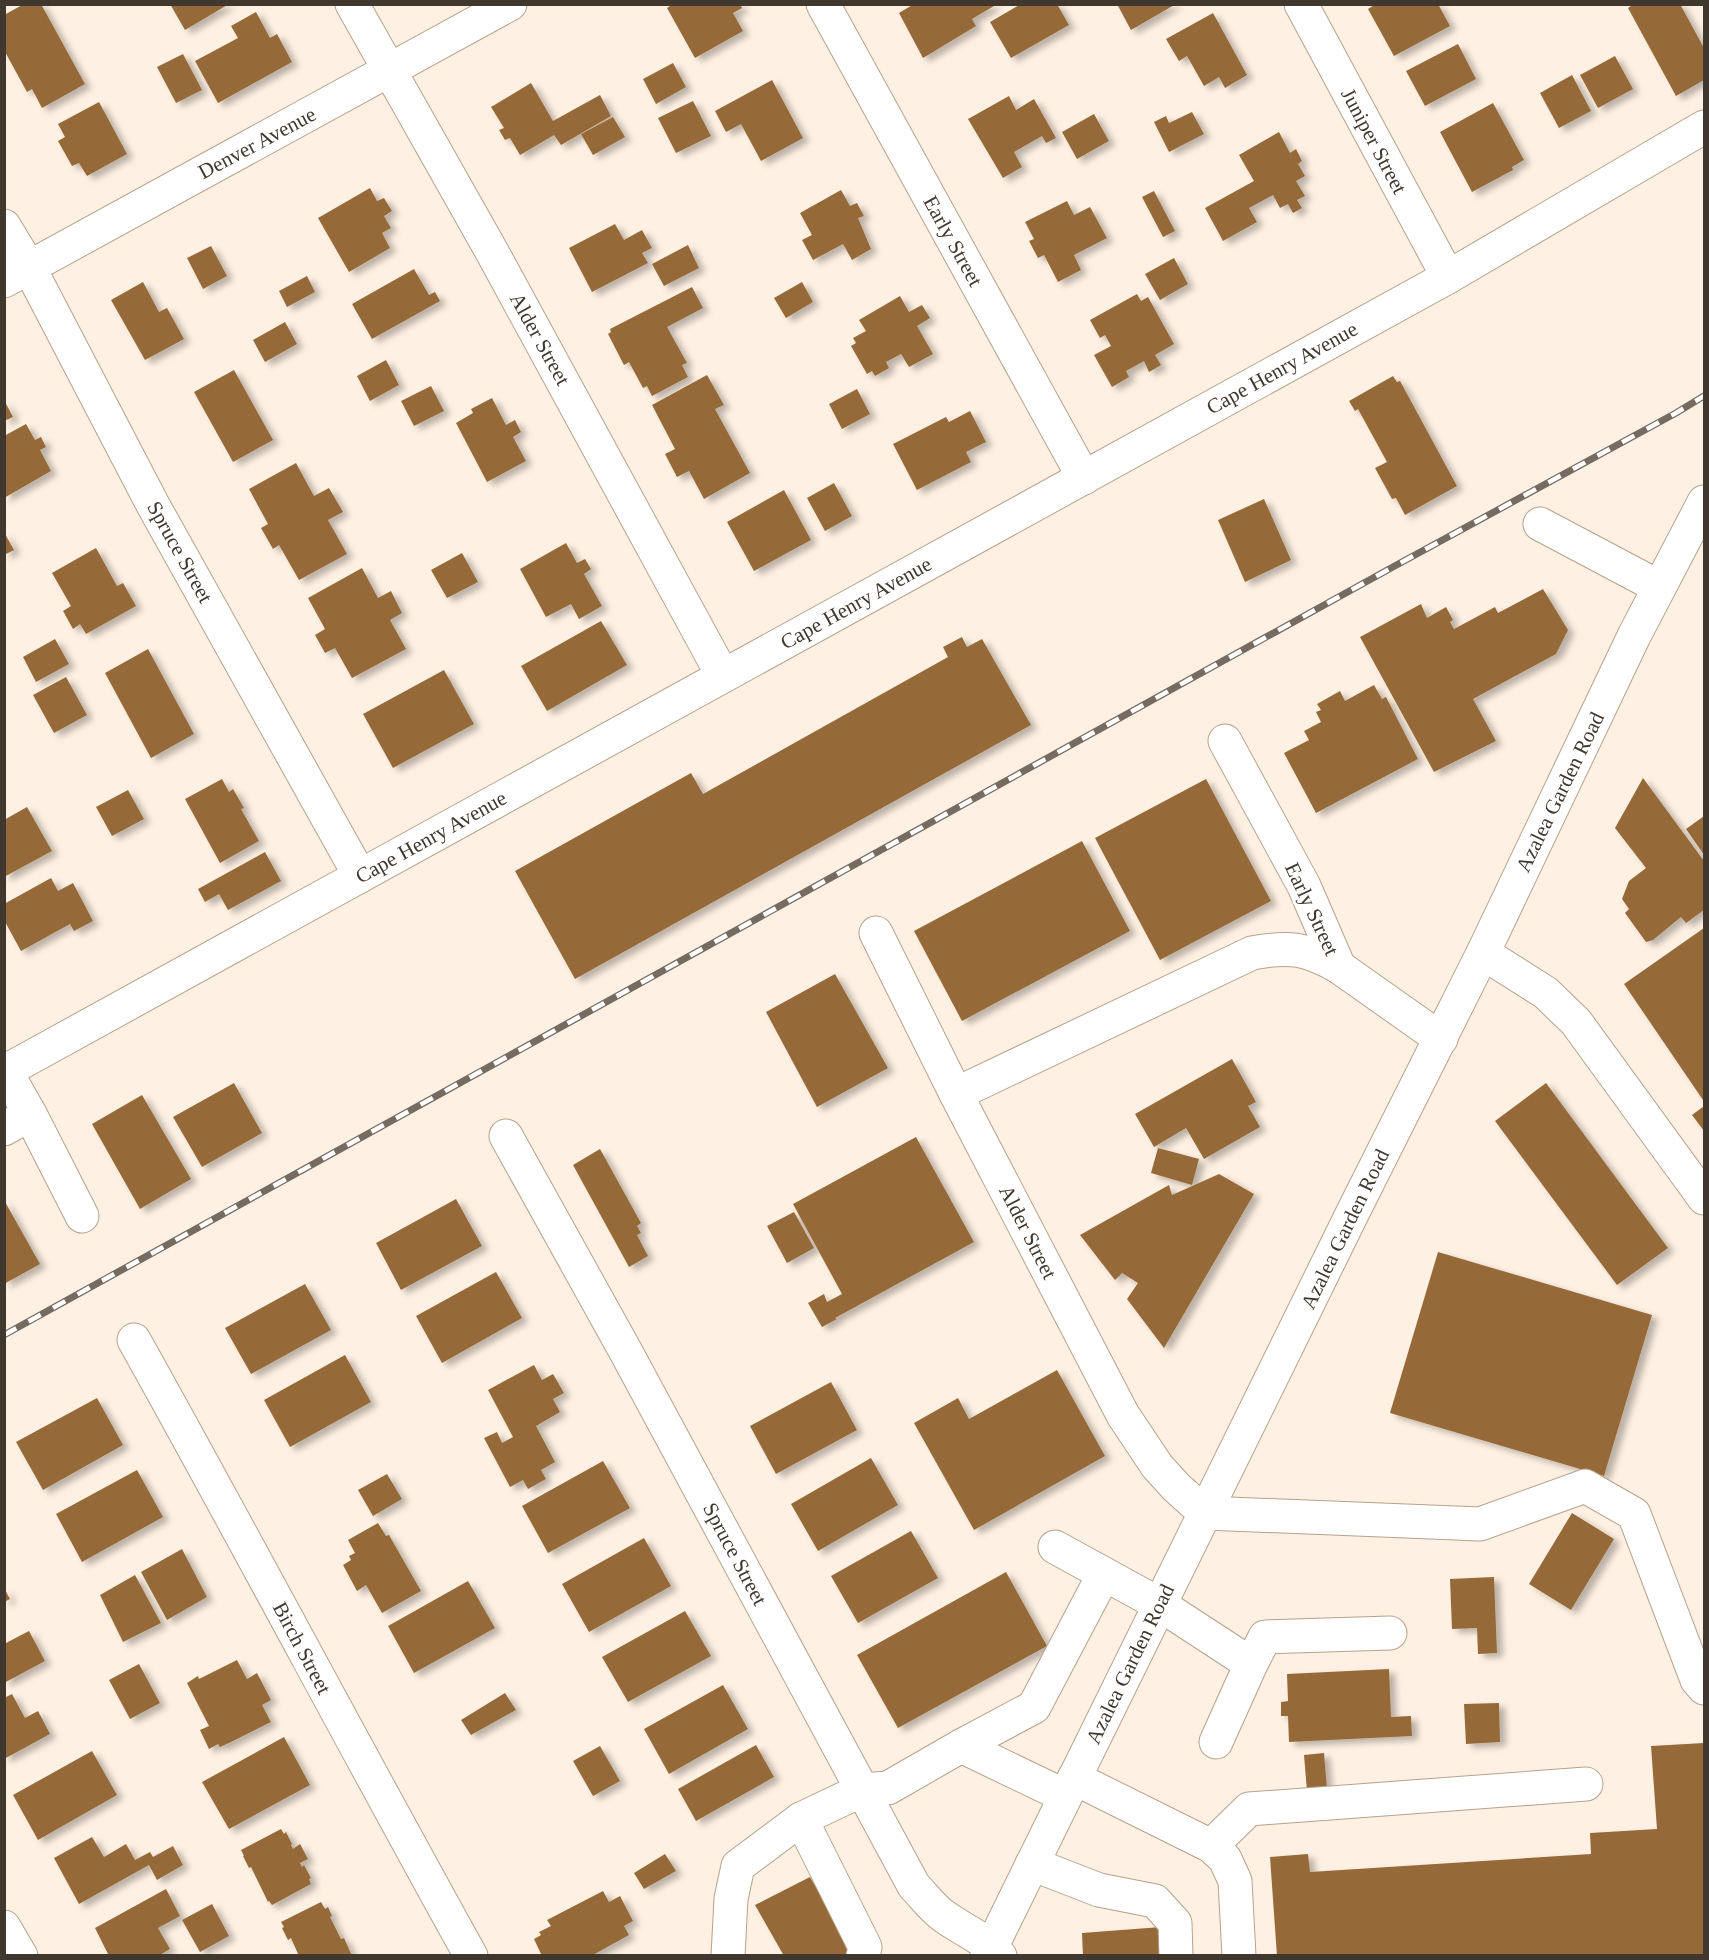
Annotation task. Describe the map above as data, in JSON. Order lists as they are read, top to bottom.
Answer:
{
  "streets": {
    "street": [
      "Juniper Street",
      "Denver Avenue",
      "Early Street",
      "Alder Street",
      "Cape Henry Avenue",
      "Spruce Street",
      "Azalea Garden Road",
      "Birch Street"
    ]
  },
  "crossings": [
    ["Juniper Street", "Cape Henry Avenue"],
    ["Denver Avenue", "Alder Street"],
    ["Denver Avenue", "Spruce Street"],
    ["Early Street", "Cape Henry Avenue"],
    ["Early Street", "Azalea Garden Road"],
    ["Alder Street", "Cape Henry Avenue"],
    ["Alder Street", "Azalea Garden Road"],
    ["Cape Henry Avenue", "Spruce Street"],
    ["Spruce Street", "Azalea Garden Road"]
  ]
}
